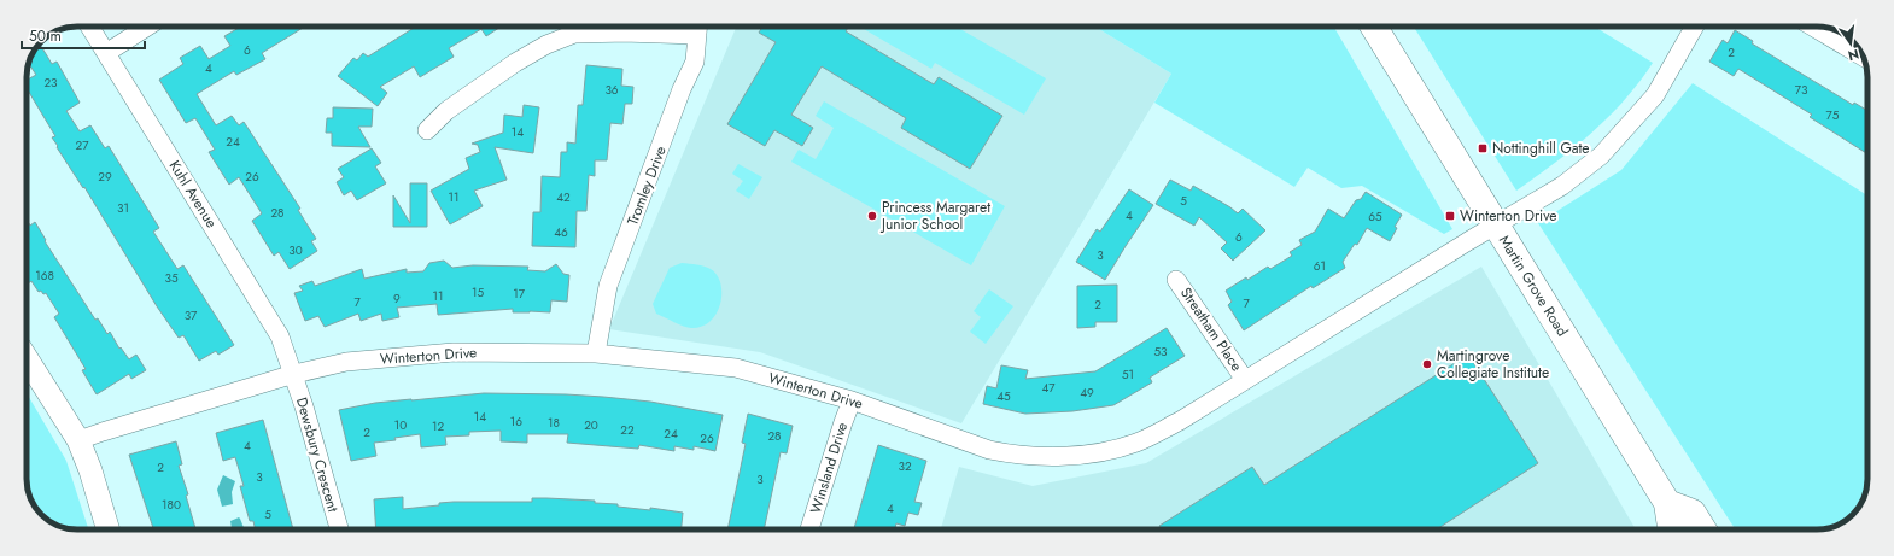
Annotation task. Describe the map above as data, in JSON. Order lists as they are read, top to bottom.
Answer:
{
  "streets": {
    "main road": ["Martin Grove Road"],
    "street": [
      "Tromley Drive",
      "Kuhl Avenue",
      "Streatham Place",
      "Winterton Drive",
      "Dewsbury Crescent",
      "Winsland Drive"
    ]
  },
  "crossings": [
    ["Tromley Drive", "Winterton Drive"],
    ["Kuhl Avenue", "Winterton Drive"],
    ["Kuhl Avenue", "Dewsbury Crescent"],
    ["Martin Grove Road", "Winterton Drive"],
    ["Streatham Place", "Winterton Drive"],
    ["Winterton Drive", "Dewsbury Crescent"],
    ["Winterton Drive", "Winsland Drive"]
  ],
  "places": {
    "transit": ["Nottinghill Gate", "Winterton Drive"],
    "other": ["Princess Margaret Junior School", "Martingrove Collegiate Institute"]
  },
  "house_numbers": [
    "6",
    "2",
    "4",
    "23",
    "36",
    "73",
    "75",
    "14",
    "24",
    "27",
    "29",
    "26",
    "11",
    "42",
    "5",
    "31",
    "28",
    "4",
    "65",
    "46",
    "6",
    "30",
    "3",
    "61",
    "168",
    "35",
    "15",
    "17",
    "11",
    "9",
    "7",
    "7",
    "2",
    "37",
    "53",
    "51",
    "47",
    "49",
    "45",
    "14",
    "16",
    "18",
    "10",
    "20",
    "12",
    "22",
    "2",
    "24",
    "28",
    "26",
    "4",
    "32",
    "2",
    "3",
    "3",
    "180",
    "4",
    "5"
  ],
  "scale_bar": "50 m",
  "north": "bottom"
}
